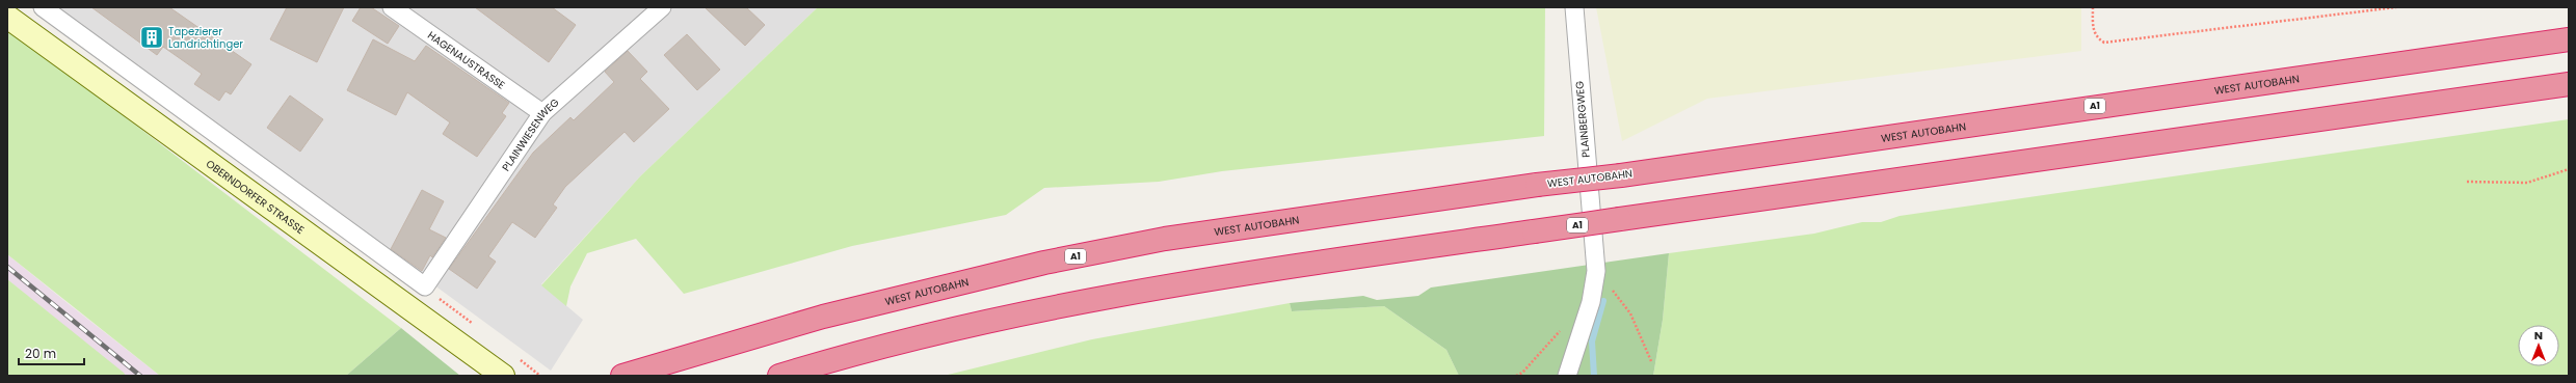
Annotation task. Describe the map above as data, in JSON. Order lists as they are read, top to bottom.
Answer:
{
  "streets": {
    "highway": ["WEST AUTOBAHN", "A1"],
    "main road": ["OBERNDORFER STRASSE"],
    "street": ["HAGENAUSTRASSE", "PLAINBERGWEG", "PLAINWIESENWEG"]
  },
  "crossings": [
    ["HAGENAUSTRASSE", "PLAINWIESENWEG"]
  ],
  "places": {
    "building": ["Tapezierer Landrichtinger"]
  },
  "scale_bar": "20 m",
  "north": "top"
}
